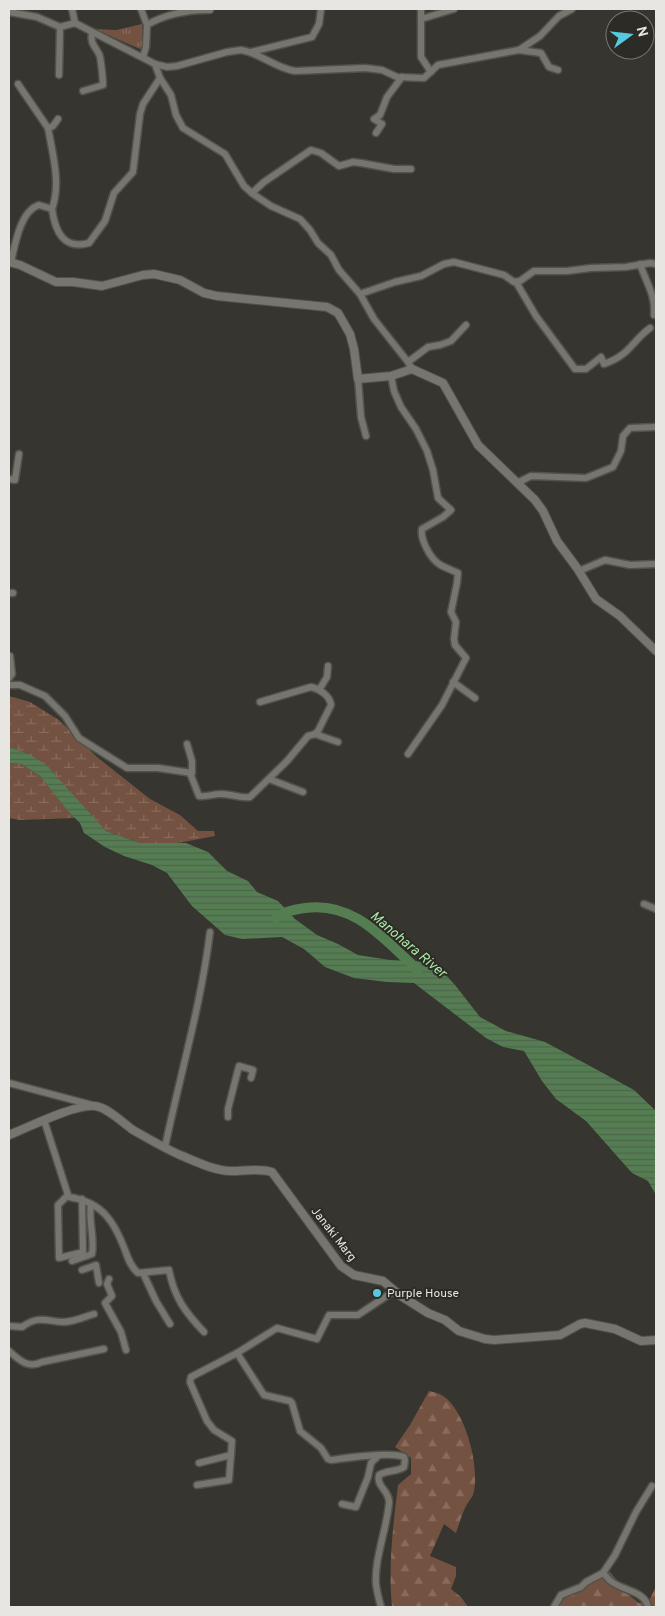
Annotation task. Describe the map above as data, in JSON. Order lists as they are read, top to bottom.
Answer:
{
  "streets": {
    "street": ["Janaki Marg"]
  },
  "water": ["Manohara River"],
  "places": ["Purple House"],
  "north": "right"
}
